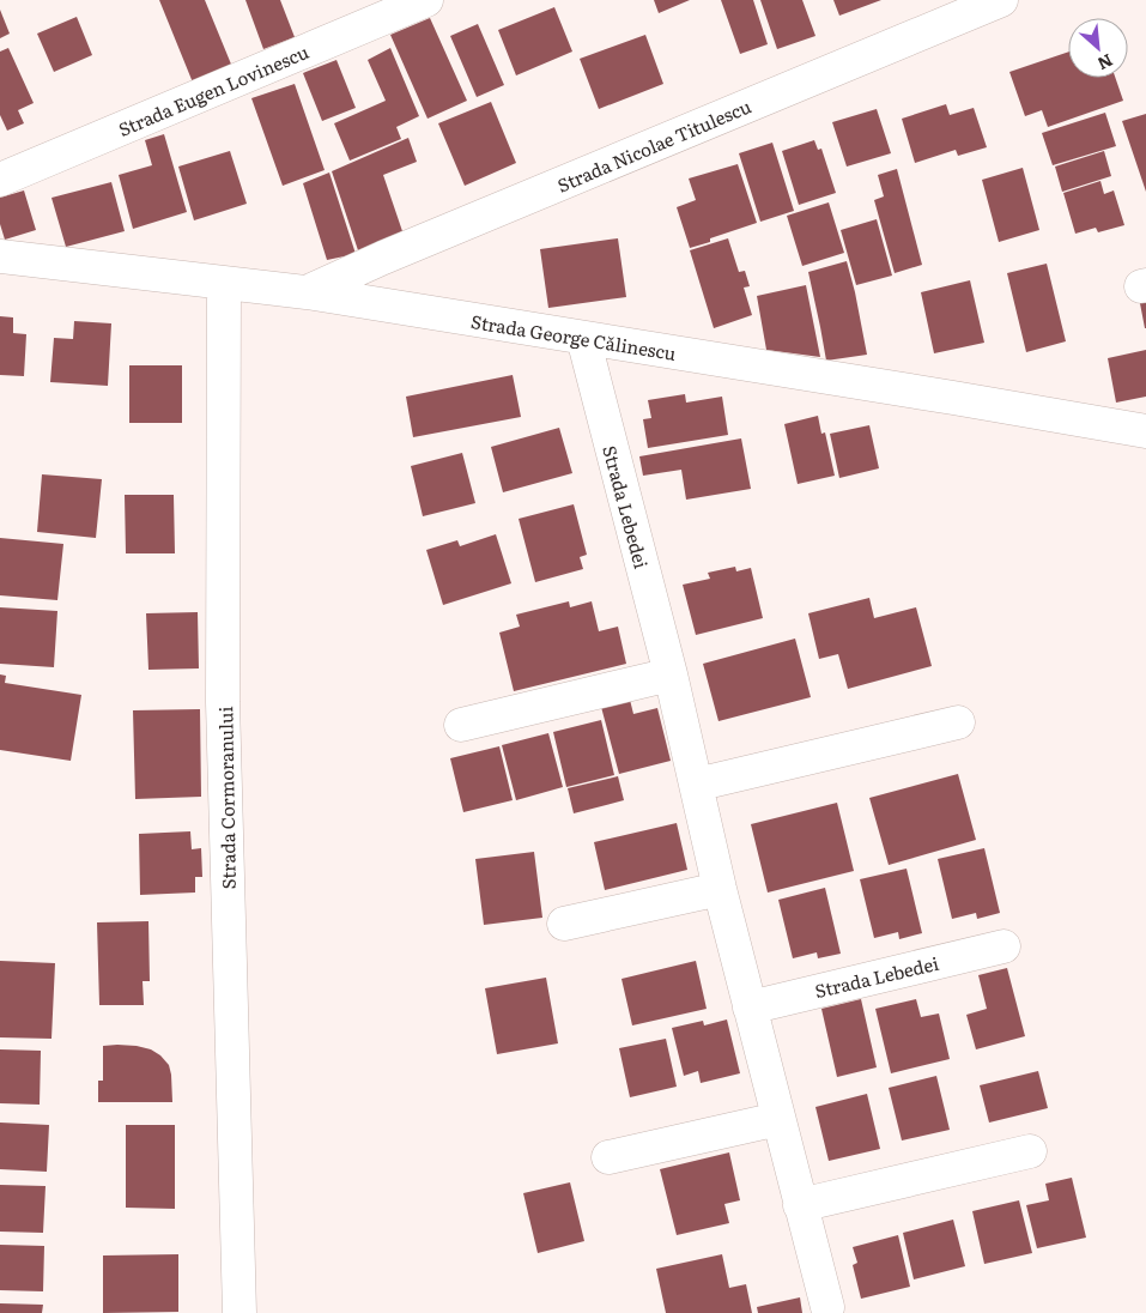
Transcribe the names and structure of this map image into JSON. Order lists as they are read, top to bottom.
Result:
{
  "streets": {
    "street": [
      "Strada Eugen Lovinescu",
      "Strada Nicolae Titulescu",
      "Strada George Călinescu",
      "Strada Lebedei",
      "Strada Cormoranului"
    ]
  },
  "crossings": [
    ["Strada Nicolae Titulescu", "Strada George Călinescu"],
    ["Strada George Călinescu", "Strada Lebedei"],
    ["Strada George Călinescu", "Strada Cormoranului"]
  ],
  "north": "bottom right"
}
